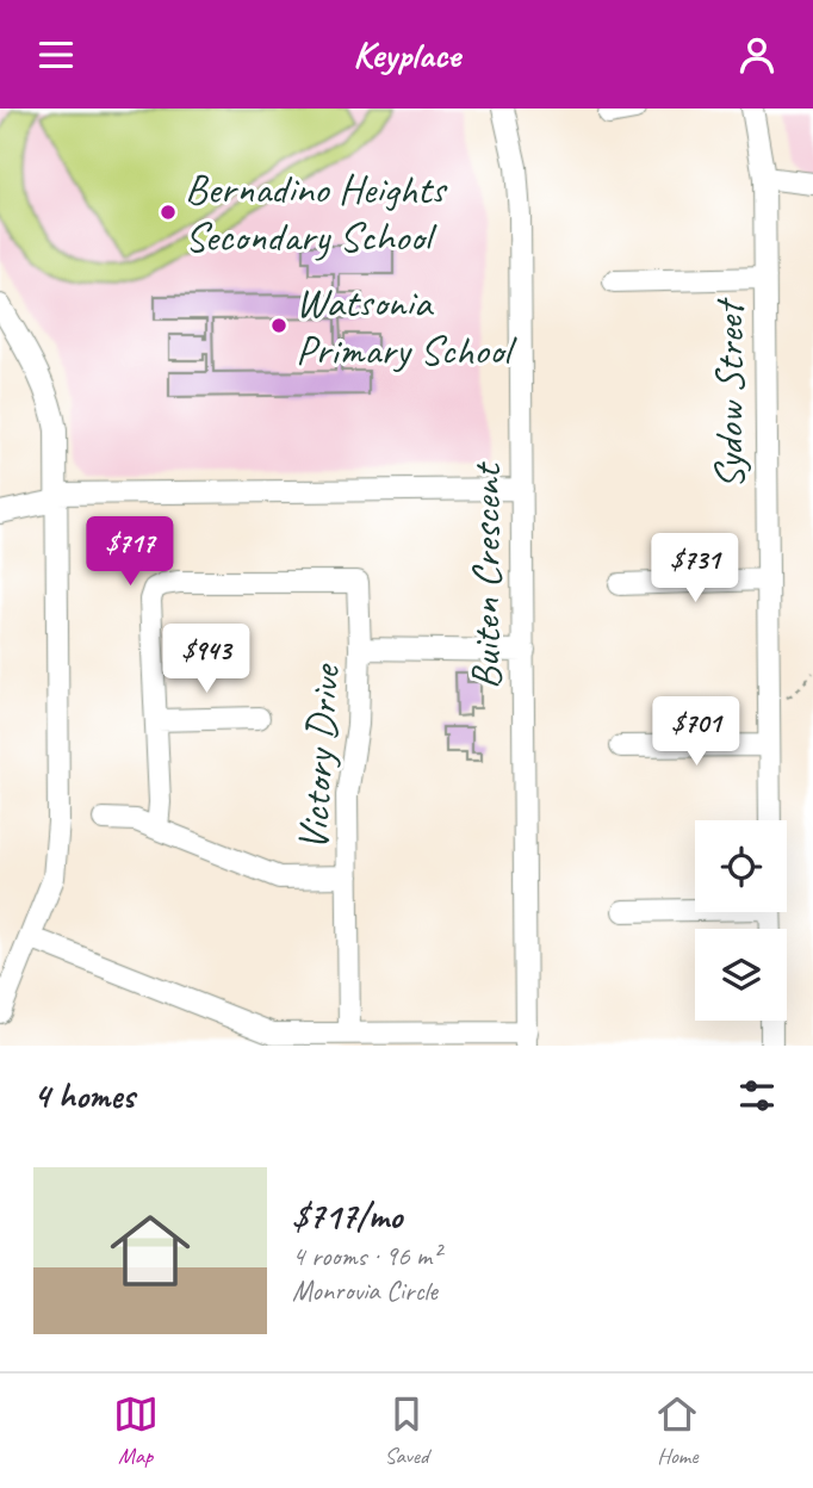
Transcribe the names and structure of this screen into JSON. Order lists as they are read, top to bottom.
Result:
{
  "streets": {
    "street": ["Sydow Street", "Buiten Crescent", "Victory Drive"]
  },
  "crossings": [
    ["Buiten Crescent", "Victory Drive"]
  ],
  "places": ["Bernadino Heights Secondary School", "Watsonia Primary School"],
  "page": {
    "header": "Keyplace",
    "price": [
      "$717",
      "$731",
      "$943",
      "$701"
    ],
    "heading": "4 homes",
    "list": [
      {
        "name": "$717/mo",
        "note": "4 rooms · 96 m² · Monrovia Circle"
      }
    ],
    "tabs": ["Map", "Saved", "Home"]
  }
}
